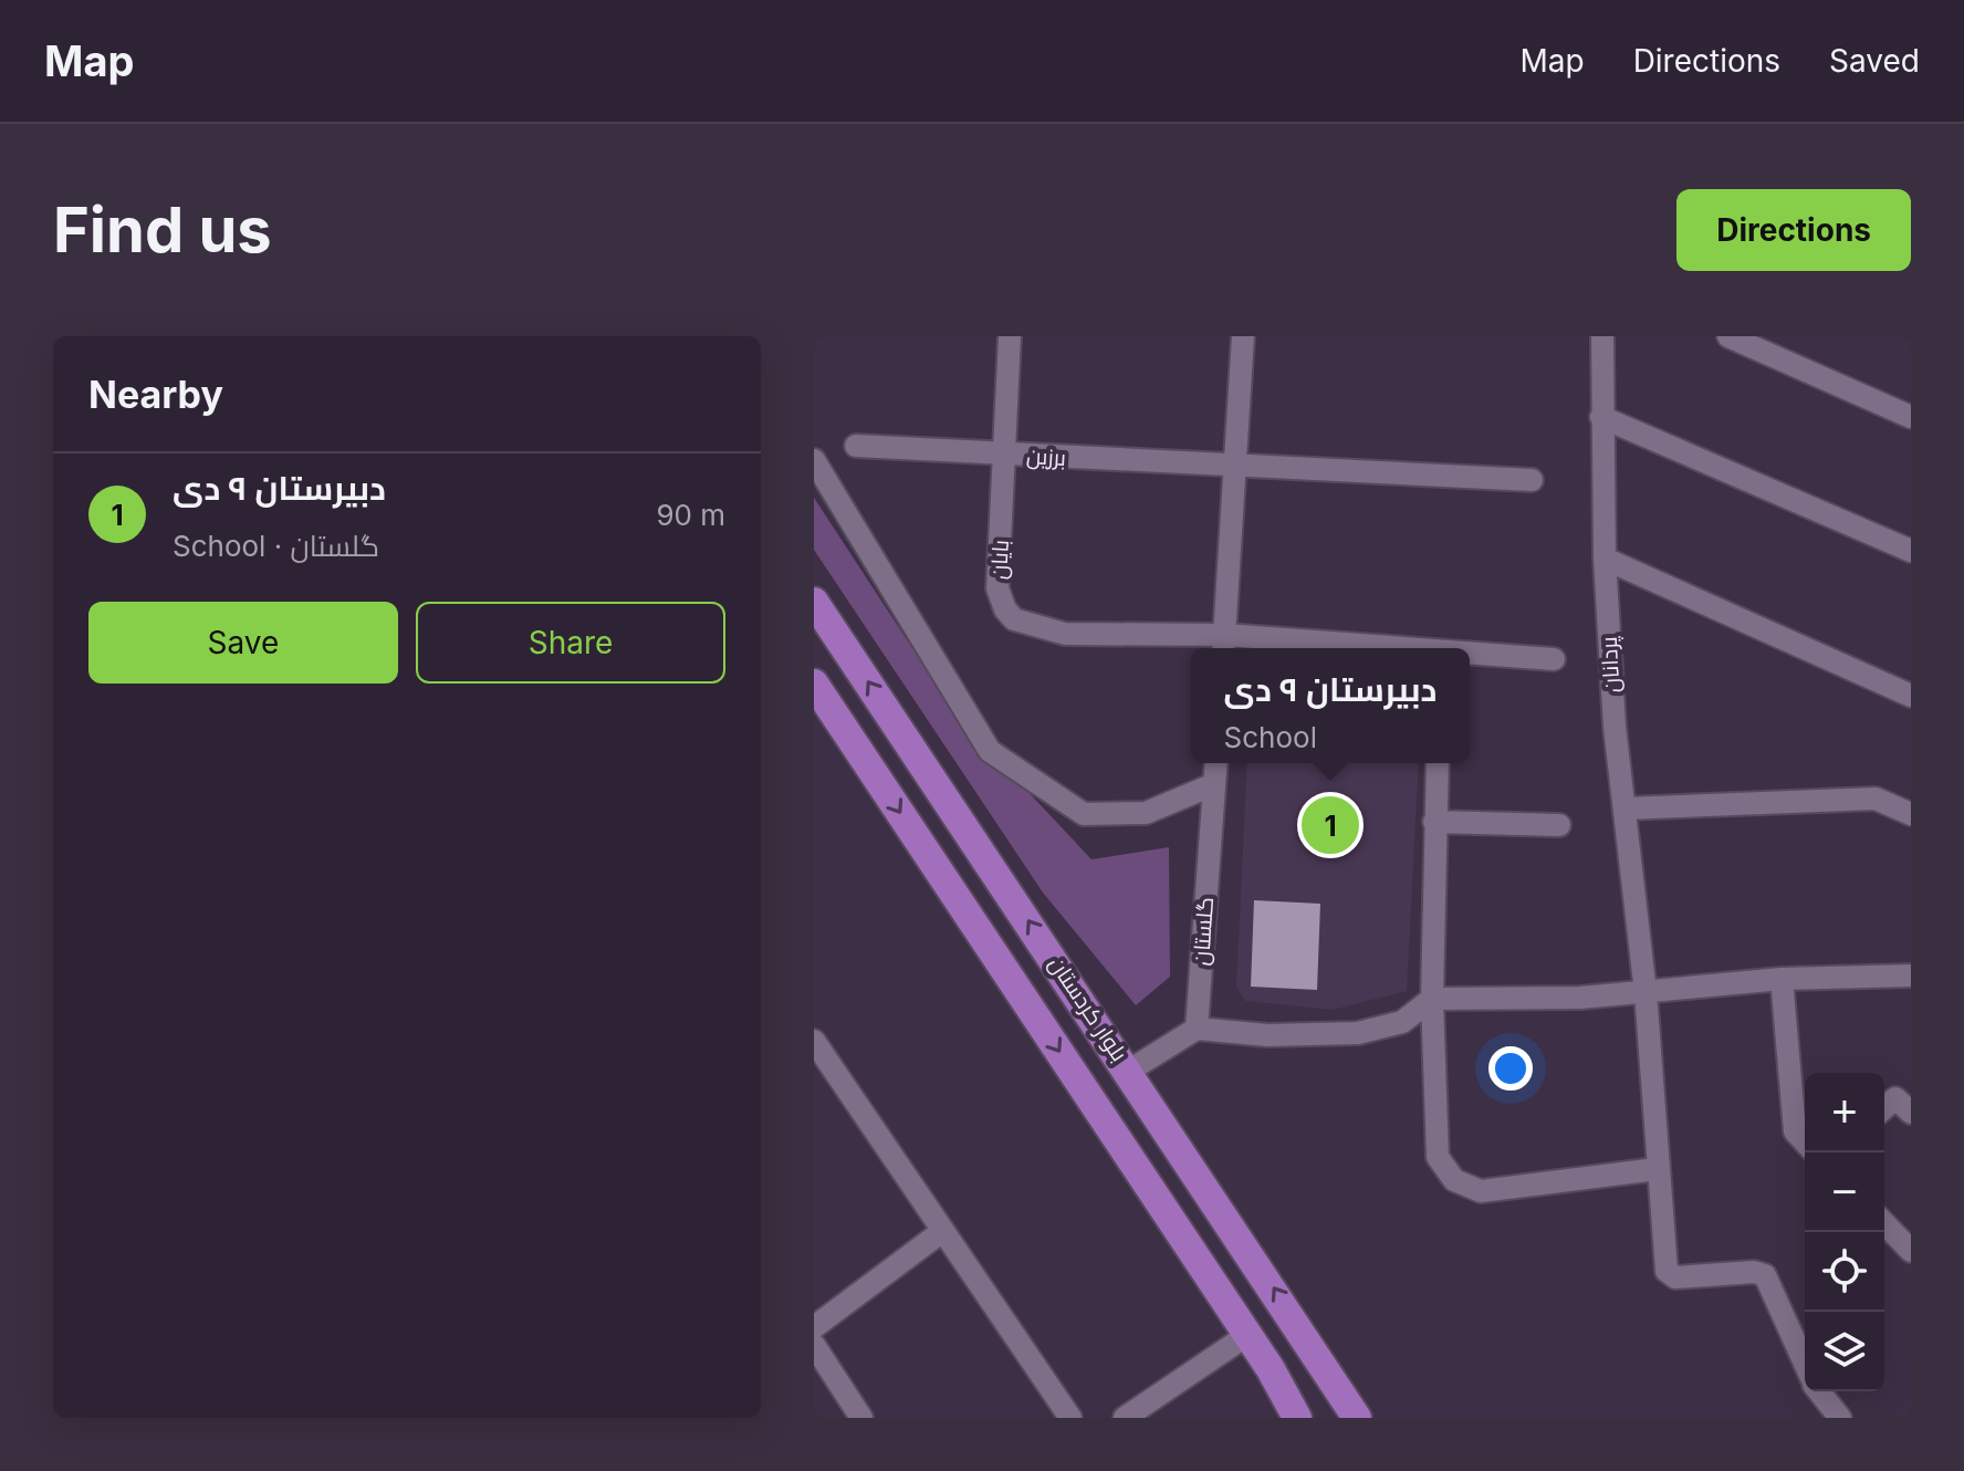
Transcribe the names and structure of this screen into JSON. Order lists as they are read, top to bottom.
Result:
{
  "streets": {
    "main road": ["بلوار کردستان"],
    "street": [
      "برزین",
      "بایان",
      "پردانان",
      "گلستان"
    ]
  },
  "crossings": [
    ["برزین", "بایان"]
  ],
  "page": {
    "header": "Map",
    "nav": ["Map", "Directions", "Saved"],
    "buttons": [
      "Directions",
      ["Save", "Share"]
    ],
    "title": "Find us",
    "heading": "Nearby",
    "list": [
      {
        "mark": "1",
        "name": "دبیرستان ۹ دی",
        "note": "School · گلستان",
        "value": "90 m"
      }
    ],
    "popup": ["دبیرستان ۹ دی", "School"],
    "pins": "1",
    "map_buttons": ["+", "−"]
  }
}
